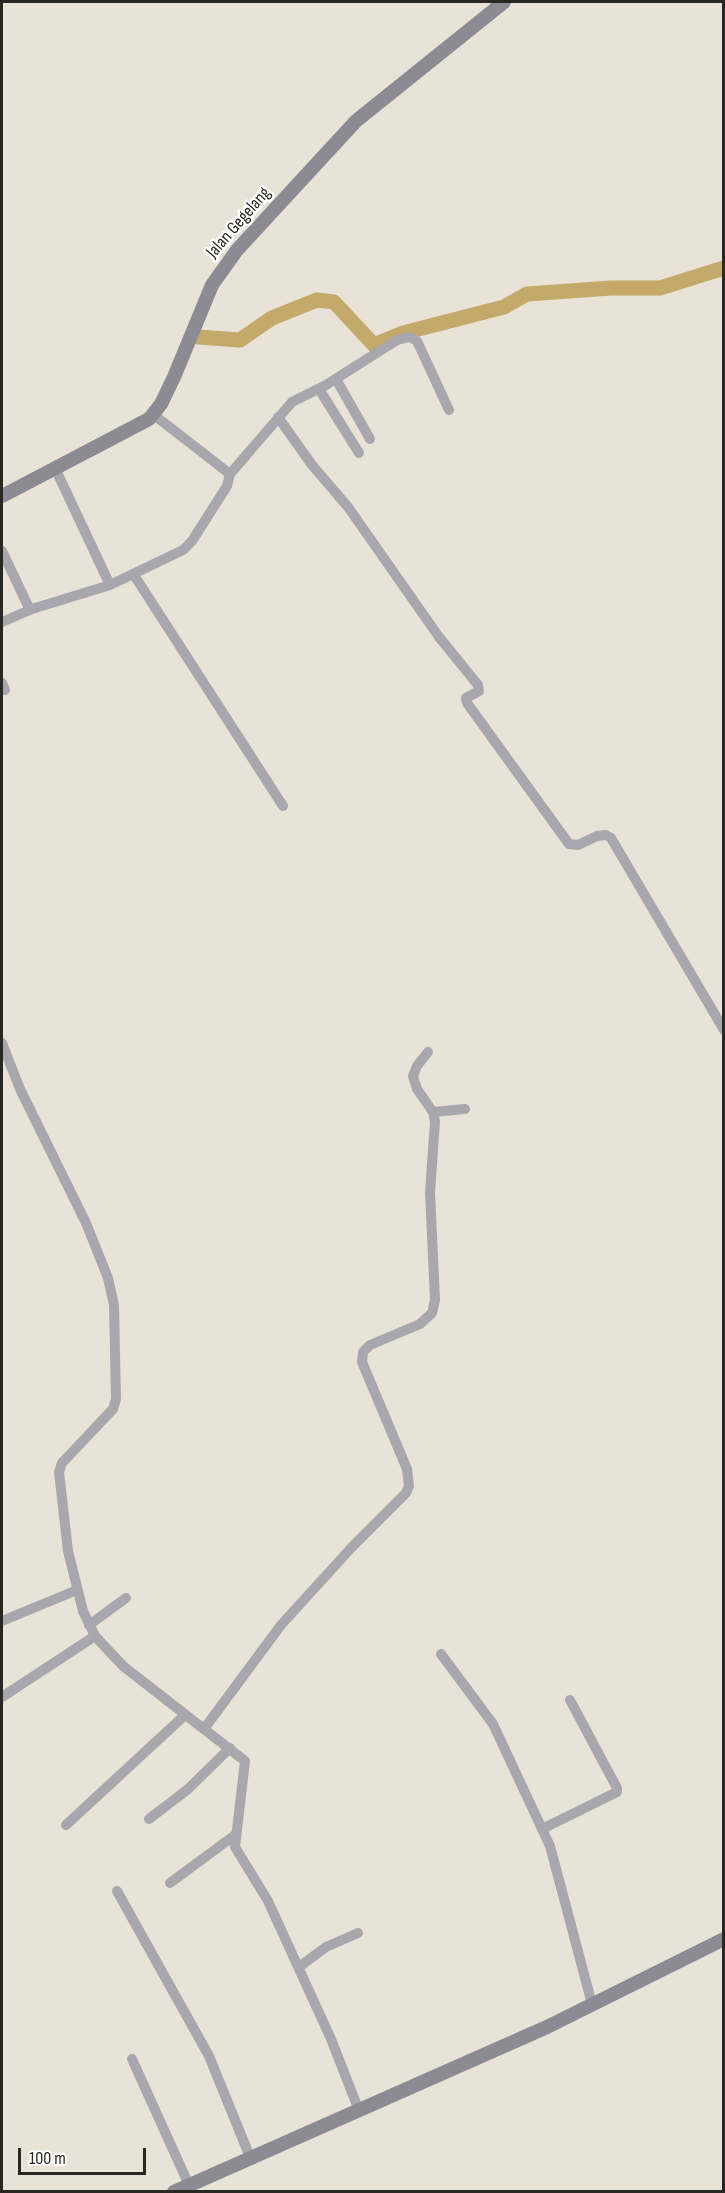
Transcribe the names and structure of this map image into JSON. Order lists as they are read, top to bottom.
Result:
{
  "streets": {
    "street": ["Jalan Gegelang"]
  },
  "scale_bar": "100 m"
}
